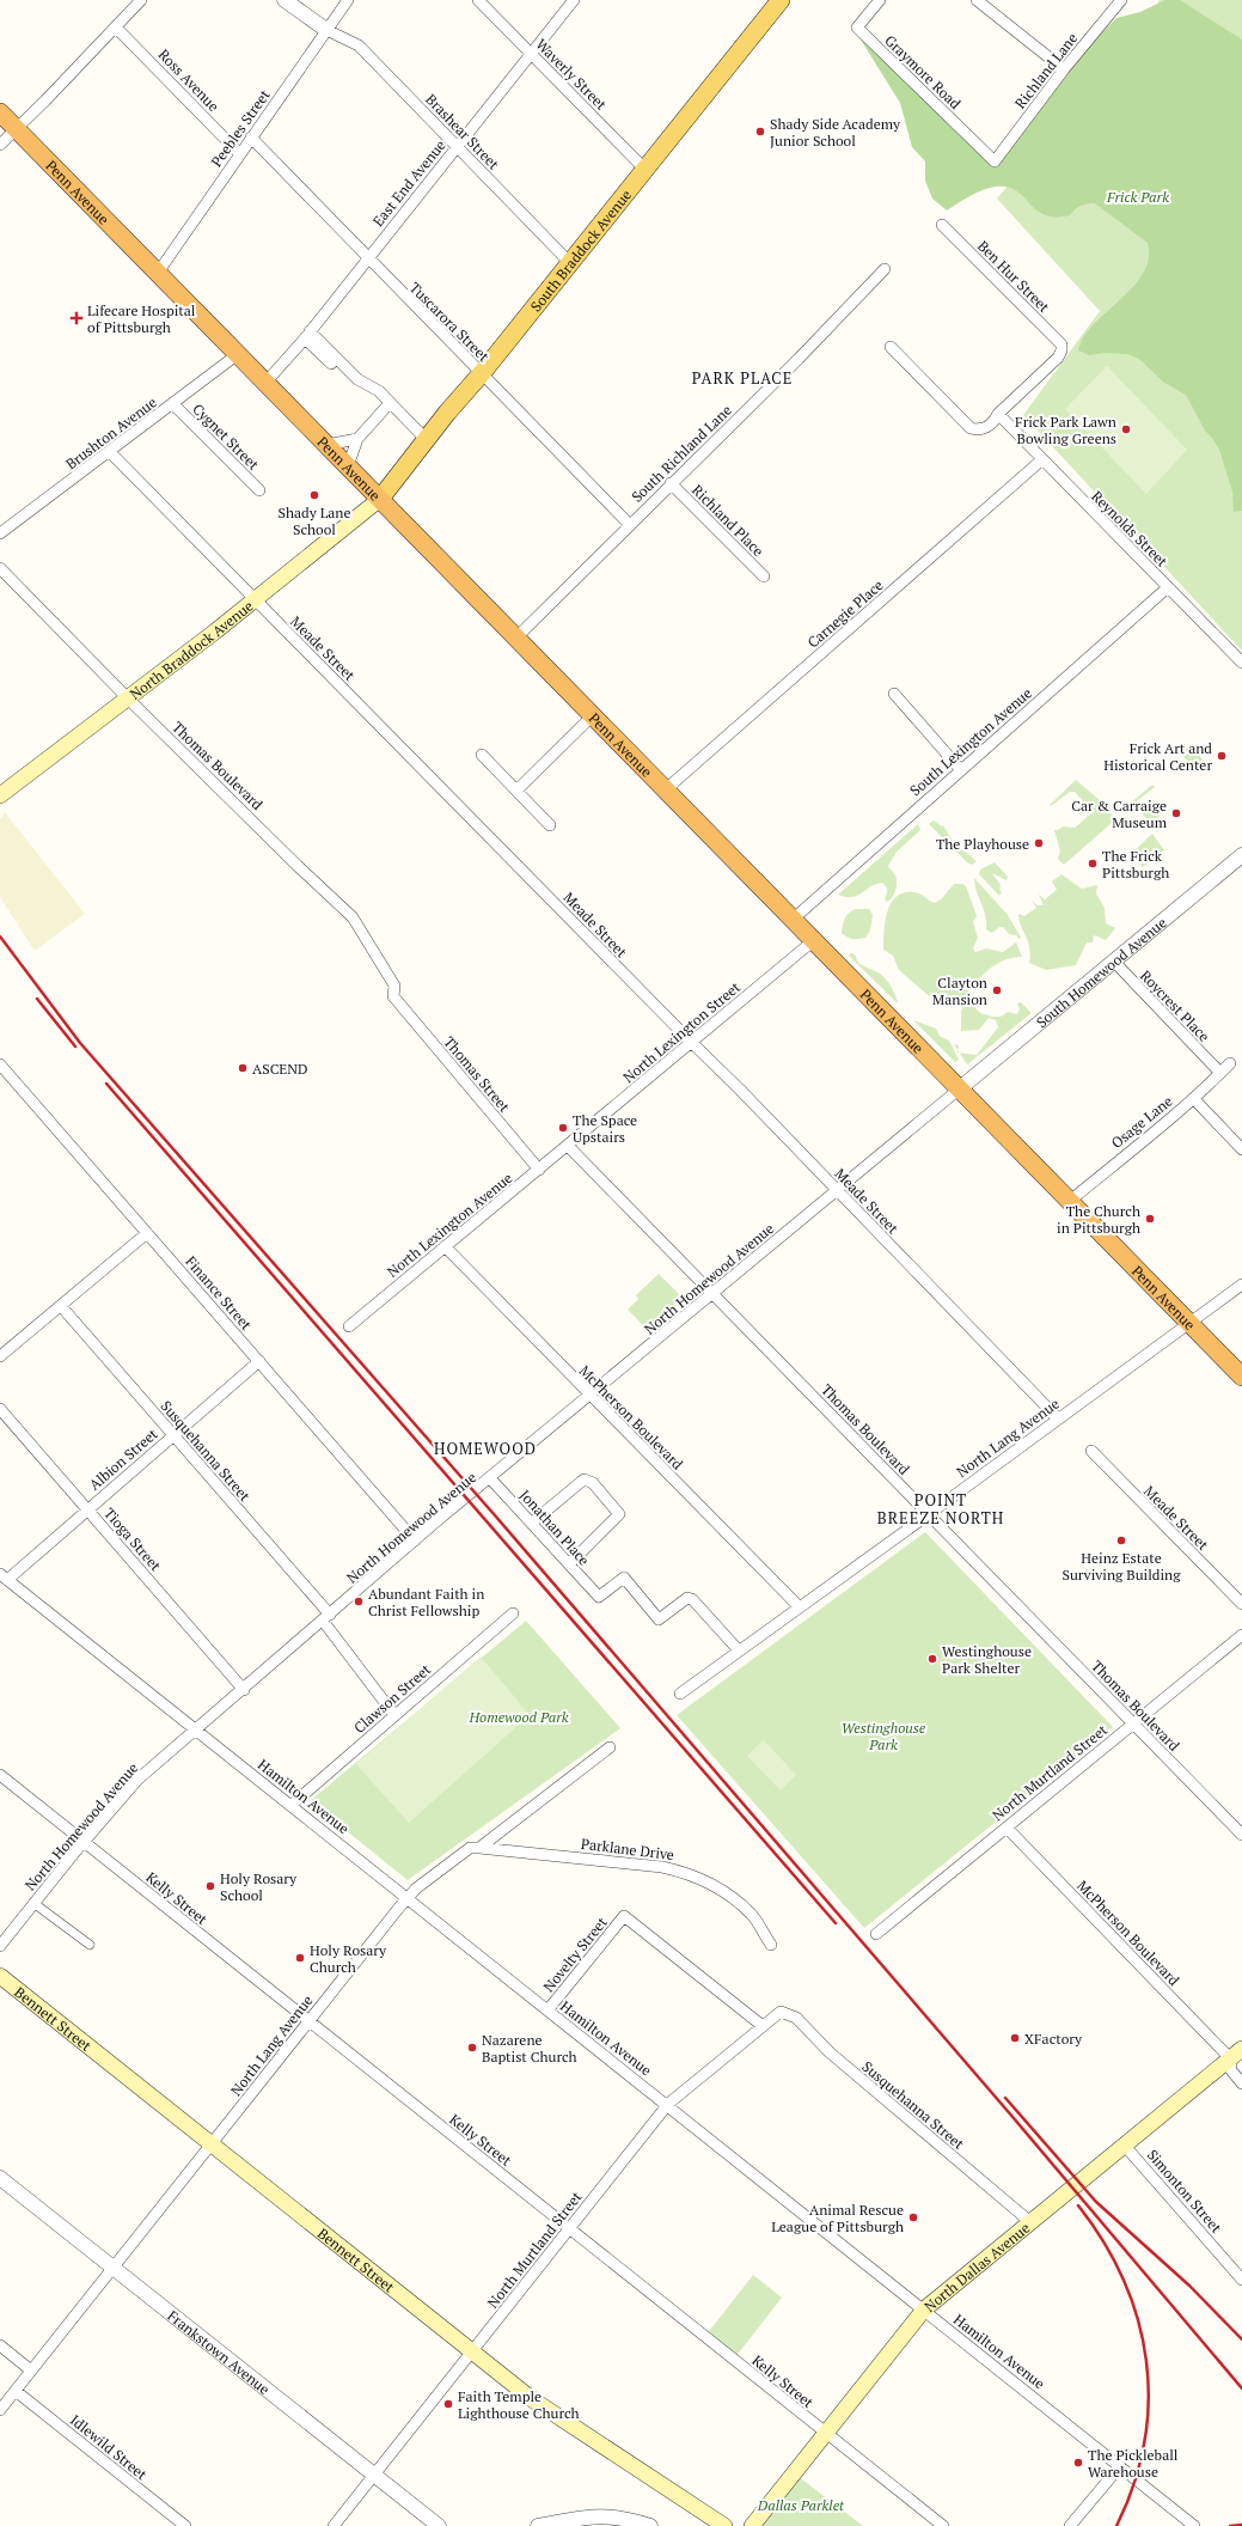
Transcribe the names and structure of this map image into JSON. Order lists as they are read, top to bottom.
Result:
{
  "streets": {
    "highway": ["Penn Avenue"],
    "main road": [
      "South Braddock Avenue",
      "North Braddock Avenue",
      "Bennett Street",
      "North Dallas Avenue"
    ],
    "street": [
      "Richland Lane",
      "Graymore Road",
      "Waverly Street",
      "Ross Avenue",
      "Peebles Street",
      "Brashear Street",
      "East End Avenue",
      "Ben Hur Street",
      "Tuscarora Street",
      "Brushton Avenue",
      "Cygnet Street",
      "South Richland Lane",
      "Richland Place",
      "Reynolds Street",
      "Carnegie Place",
      "Meade Street",
      "South Lexington Avenue",
      "Thomas Boulevard",
      "South Homewood Avenue",
      "Roycrest Place",
      "North Lexington Street",
      "Thomas Street",
      "Osage Lane",
      "North Lexington Avenue",
      "North Homewood Avenue",
      "Finance Street",
      "McPherson Boulevard",
      "North Lang Avenue",
      "Susquehanna Street",
      "Albion Street",
      "Jonathan Place",
      "Tioga Street",
      "Clawson Street",
      "North Murtland Street",
      "Hamilton Avenue",
      "Parklane Drive",
      "Kelly Street",
      "Novelty Street",
      "Simonton Street",
      "Frankstown Avenue",
      "Idlewild Street"
    ]
  },
  "crossings": [
    ["Richland Lane", "Graymore Road"],
    ["Waverly Street", "East End Avenue"],
    ["Waverly Street", "South Braddock Avenue"],
    ["Ross Avenue", "Peebles Street"],
    ["Peebles Street", "Brashear Street"],
    ["Peebles Street", "Penn Avenue"],
    ["Peebles Street", "Tuscarora Street"],
    ["Brashear Street", "East End Avenue"],
    ["Brashear Street", "South Braddock Avenue"],
    ["East End Avenue", "Penn Avenue"],
    ["East End Avenue", "Tuscarora Street"],
    ["Penn Avenue", "South Braddock Avenue"],
    ["Penn Avenue", "Brushton Avenue"],
    ["Penn Avenue", "South Richland Lane"],
    ["Penn Avenue", "Carnegie Place"],
    ["Penn Avenue", "North Braddock Avenue"],
    ["Penn Avenue", "South Lexington Avenue"],
    ["Penn Avenue", "South Homewood Avenue"],
    ["Penn Avenue", "North Lexington Street"],
    ["Penn Avenue", "Osage Lane"],
    ["Penn Avenue", "North Homewood Avenue"],
    ["Penn Avenue", "North Lang Avenue"],
    ["South Braddock Avenue", "Tuscarora Street"],
    ["South Braddock Avenue", "North Braddock Avenue"],
    ["Ben Hur Street", "Reynolds Street"],
    ["Tuscarora Street", "South Richland Lane"],
    ["Brushton Avenue", "Cygnet Street"],
    ["Brushton Avenue", "Meade Street"],
    ["South Richland Lane", "Richland Place"],
    ["Reynolds Street", "Carnegie Place"],
    ["Reynolds Street", "South Lexington Avenue"],
    ["Meade Street", "North Braddock Avenue"],
    ["Meade Street", "North Lexington Street"],
    ["Meade Street", "North Homewood Avenue"],
    ["Meade Street", "North Lang Avenue"],
    ["North Braddock Avenue", "Thomas Boulevard"],
    ["Thomas Boulevard", "North Lexington Street"],
    ["Thomas Boulevard", "Thomas Street"],
    ["Thomas Boulevard", "North Lexington Avenue"],
    ["Thomas Boulevard", "North Homewood Avenue"],
    ["Thomas Boulevard", "North Lang Avenue"],
    ["Thomas Boulevard", "North Murtland Street"],
    ["South Homewood Avenue", "Roycrest Place"],
    ["South Homewood Avenue", "North Homewood Avenue"],
    ["North Lexington Street", "North Lexington Avenue"],
    ["Thomas Street", "North Lexington Avenue"],
    ["North Lexington Avenue", "McPherson Boulevard"],
    ["North Homewood Avenue", "Finance Street"],
    ["North Homewood Avenue", "McPherson Boulevard"],
    ["North Homewood Avenue", "Susquehanna Street"],
    ["North Homewood Avenue", "Jonathan Place"],
    ["North Homewood Avenue", "Tioga Street"],
    ["North Homewood Avenue", "Hamilton Avenue"],
    ["North Homewood Avenue", "Kelly Street"],
    ["Finance Street", "Albion Street"],
    ["McPherson Boulevard", "North Lang Avenue"],
    ["McPherson Boulevard", "North Murtland Street"],
    ["McPherson Boulevard", "North Dallas Avenue"],
    ["North Lang Avenue", "Jonathan Place"],
    ["North Lang Avenue", "Hamilton Avenue"],
    ["North Lang Avenue", "Parklane Drive"],
    ["North Lang Avenue", "Kelly Street"],
    ["North Lang Avenue", "Bennett Street"],
    ["North Lang Avenue", "Frankstown Avenue"],
    ["North Lang Avenue", "Idlewild Street"],
    ["Susquehanna Street", "Albion Street"],
    ["Susquehanna Street", "Clawson Street"],
    ["Susquehanna Street", "North Murtland Street"],
    ["Susquehanna Street", "North Dallas Avenue"],
    ["Albion Street", "Tioga Street"],
    ["Albion Street", "Hamilton Avenue"],
    ["Clawson Street", "Hamilton Avenue"],
    ["North Murtland Street", "Hamilton Avenue"],
    ["North Murtland Street", "Kelly Street"],
    ["North Murtland Street", "Novelty Street"],
    ["North Murtland Street", "Bennett Street"],
    ["North Murtland Street", "Frankstown Avenue"],
    ["Hamilton Avenue", "Novelty Street"],
    ["Hamilton Avenue", "North Dallas Avenue"],
    ["Kelly Street", "North Dallas Avenue"],
    ["Simonton Street", "North Dallas Avenue"]
  ],
  "districts": ["PARK PLACE", "HOMEWOOD", "POINT BREEZE NORTH"],
  "parks": [
    "Frick Park",
    "Homewood Park",
    "Westinghouse Park",
    "Dallas Parklet"
  ],
  "places": {
    "other": [
      "Shady Side Academy Junior School",
      "Frick Park Lawn Bowling Greens",
      "Shady Lane School",
      "Frick Art and Historical Center",
      "Car & Carraige Museum",
      "The Playhouse",
      "The Frick Pittsburgh",
      "Clayton Mansion",
      "ASCEND",
      "The Space Upstairs",
      "The Church in Pittsburgh",
      "Heinz Estate Surviving Building",
      "Abundant Faith in Christ Fellowship",
      "Westinghouse Park Shelter",
      "Holy Rosary School",
      "Holy Rosary Church",
      "XFactory",
      "Nazarene Baptist Church",
      "Animal Rescue League of Pittsburgh",
      "Faith Temple Lighthouse Church",
      "The Pickleball Warehouse"
    ],
    "health": ["Lifecare Hospital of Pittsburgh"]
  }
}
